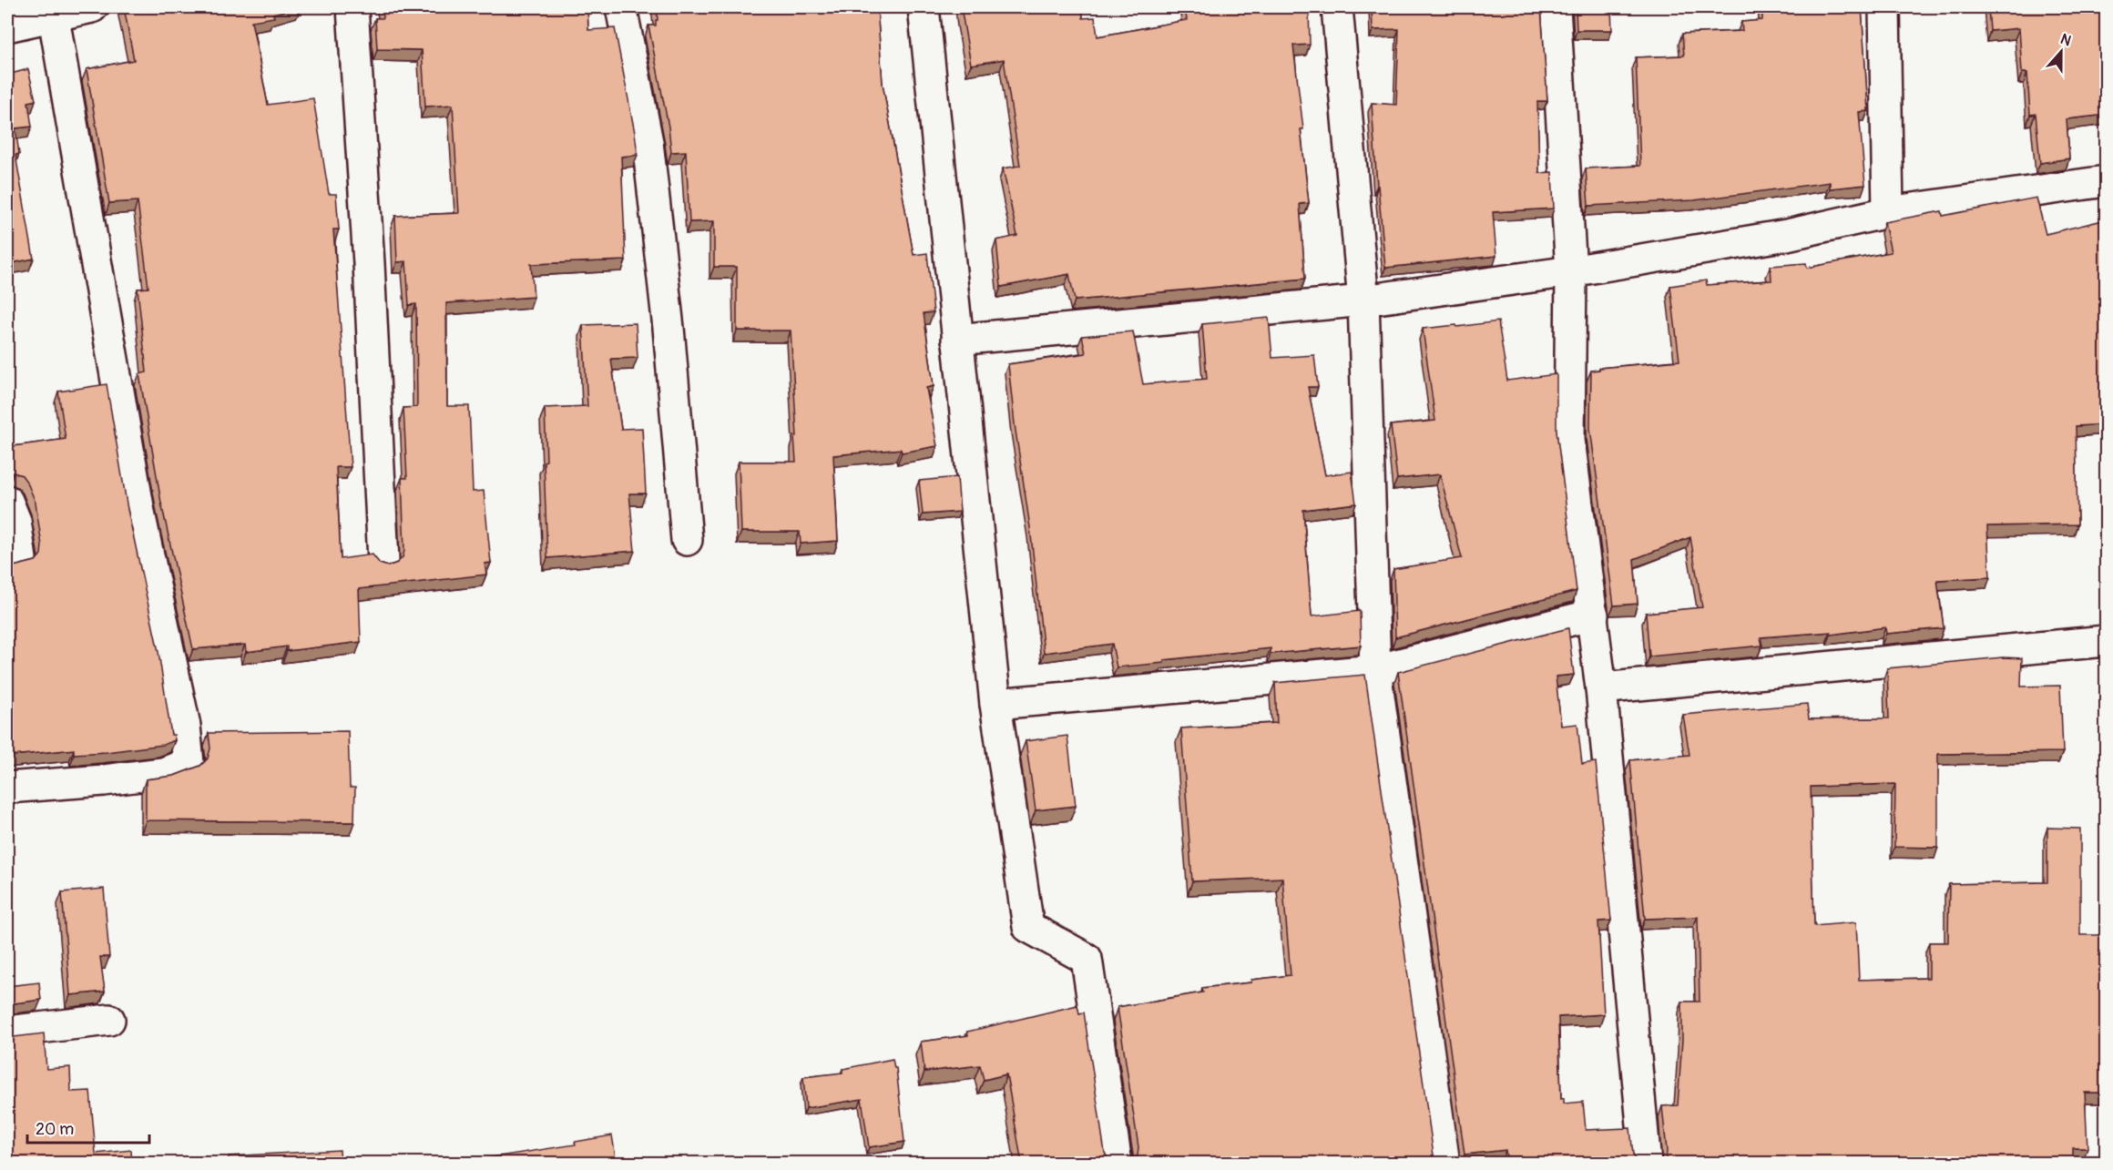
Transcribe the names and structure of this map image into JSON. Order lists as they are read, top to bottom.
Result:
{
  "scale_bar": "20 m",
  "north": "top"
}
